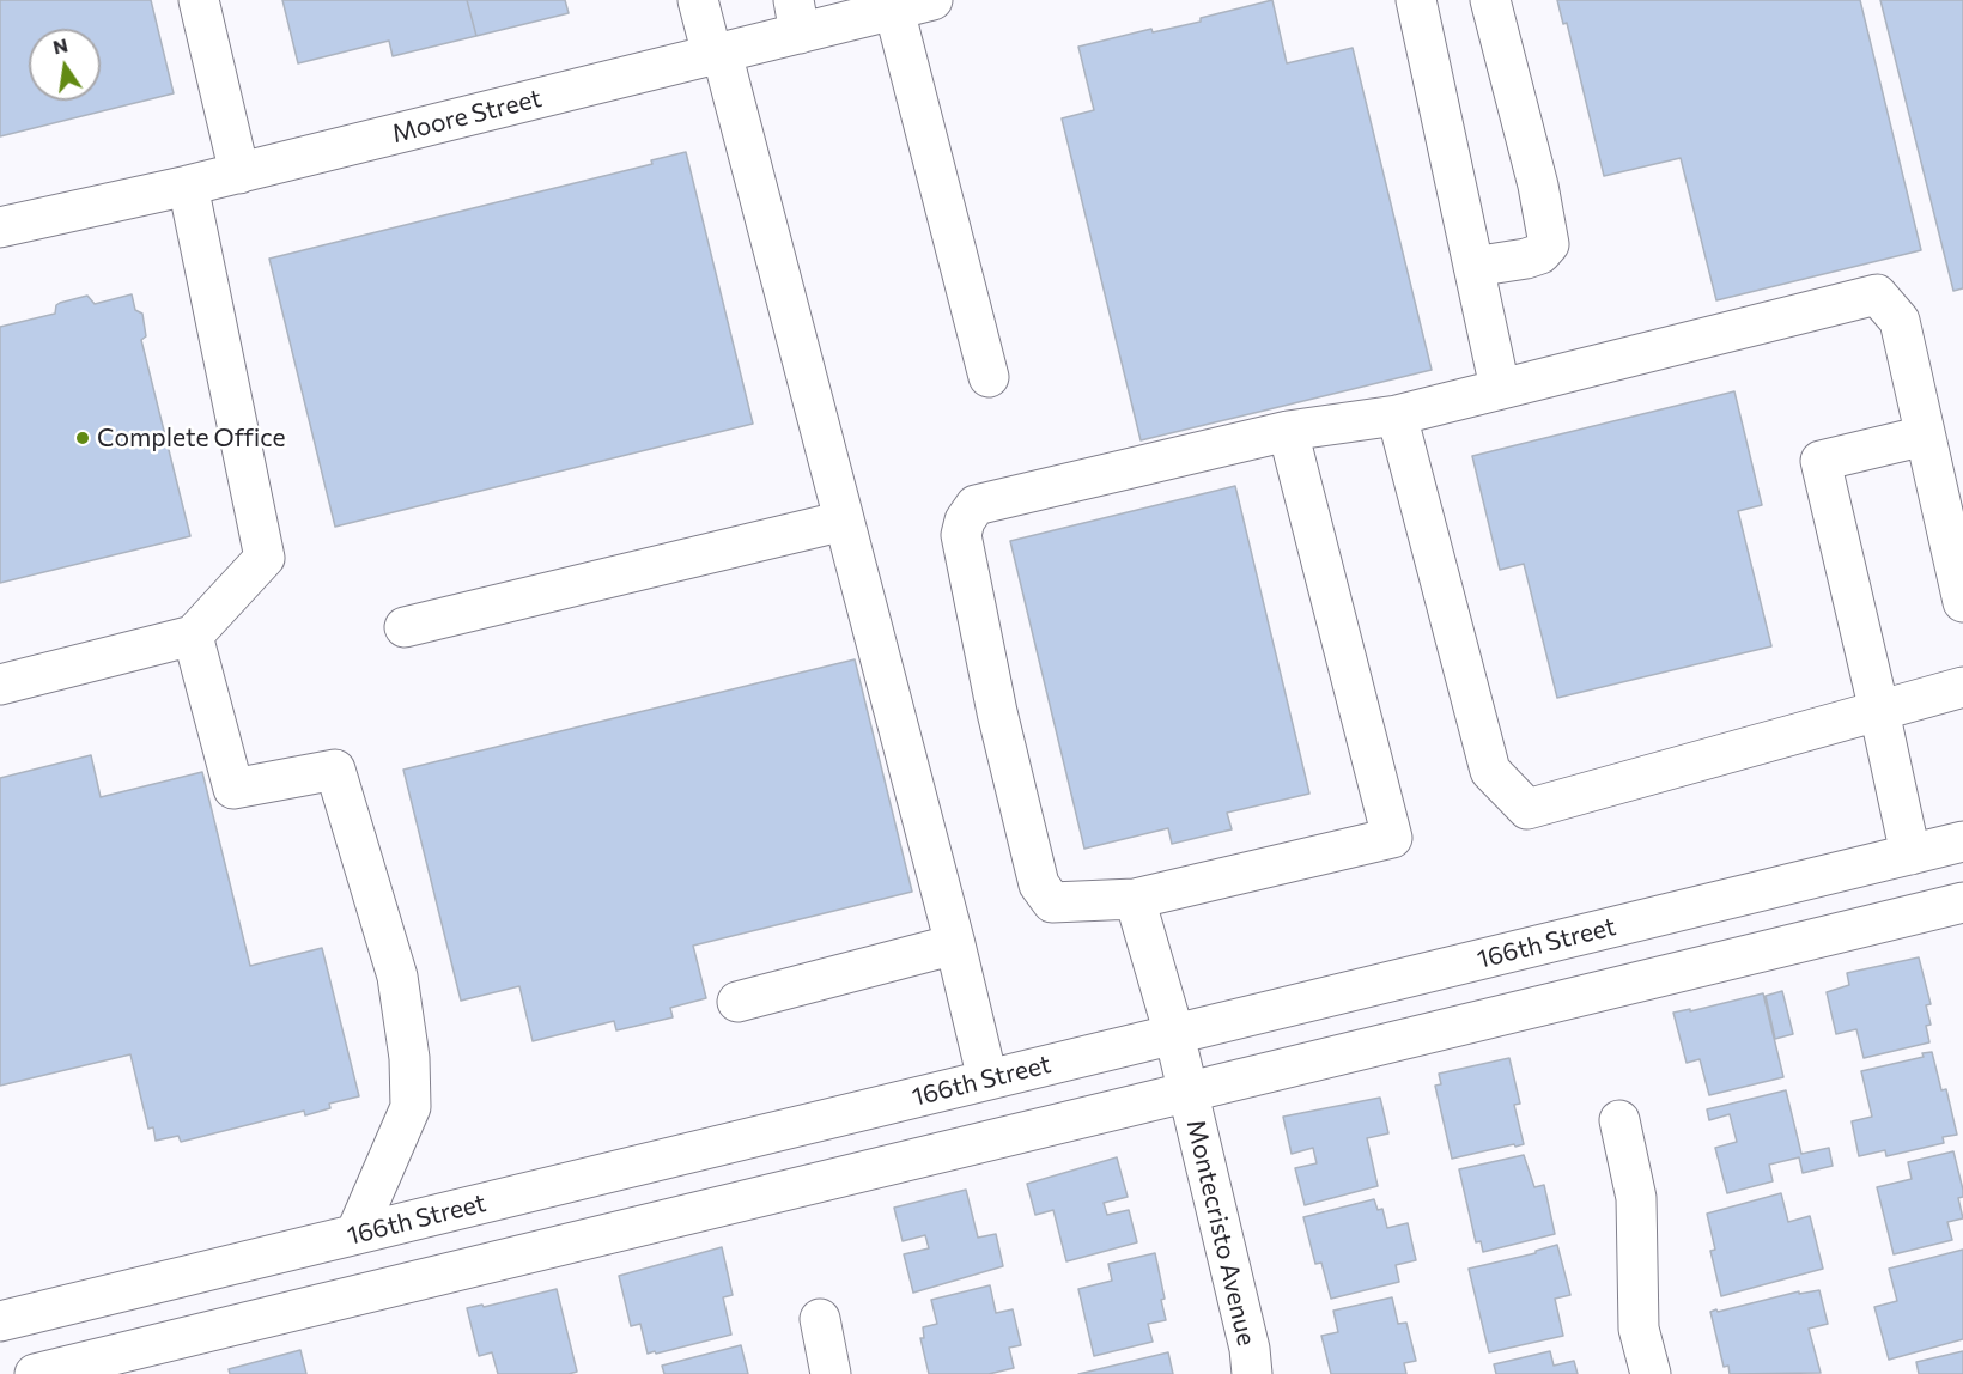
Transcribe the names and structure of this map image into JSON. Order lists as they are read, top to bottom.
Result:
{
  "streets": {
    "street": ["Moore Street", "166th Street", "Montecristo Avenue"]
  },
  "crossings": [
    ["166th Street", "Montecristo Avenue"]
  ],
  "places": ["Complete Office"],
  "north": "top"
}
